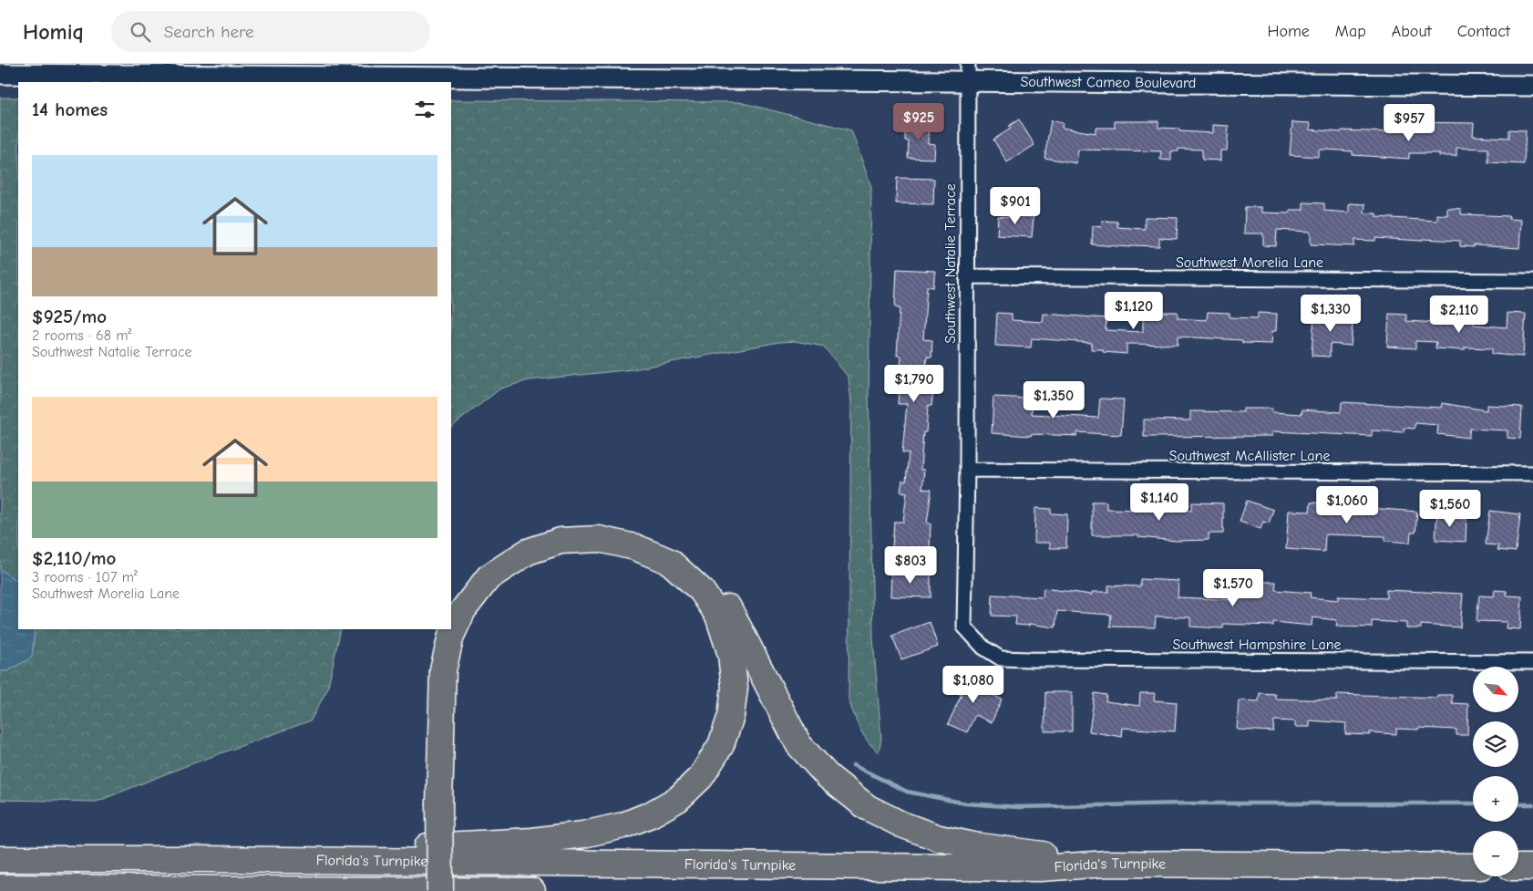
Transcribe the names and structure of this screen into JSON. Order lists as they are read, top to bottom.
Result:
{
  "streets": {
    "highway": ["Florida's Turnpike"],
    "street": [
      "Southwest Cameo Boulevard",
      "Southwest Morelia Lane",
      "Southwest Natalie Terrace",
      "Southwest McAllister Lane",
      "Southwest Hampshire Lane"
    ]
  },
  "crossings": [
    ["Southwest Cameo Boulevard", "Southwest Natalie Terrace"],
    ["Southwest Morelia Lane", "Southwest Natalie Terrace"],
    ["Southwest Natalie Terrace", "Southwest McAllister Lane"],
    ["Southwest Natalie Terrace", "Southwest Hampshire Lane"]
  ],
  "north": "bottom right",
  "page": {
    "header": "Homiq",
    "search": "Search here",
    "nav": [
      "Home",
      "Map",
      "About",
      "Contact"
    ],
    "heading": "14 homes",
    "price": [
      "$925",
      "$957",
      "$901",
      "$1,120",
      "$1,330",
      "$2,110",
      "$1,790",
      "$1,350",
      "$1,140",
      "$1,060",
      "$1,560",
      "$803",
      "$1,570",
      "$1,080"
    ],
    "list": [
      {
        "name": "$925/mo",
        "note": "2 rooms · 68 m² · Southwest Natalie Terrace"
      },
      {
        "name": "$2,110/mo",
        "note": "3 rooms · 107 m² · Southwest Morelia Lane"
      }
    ],
    "map_buttons": ["+", "−"]
  }
}
